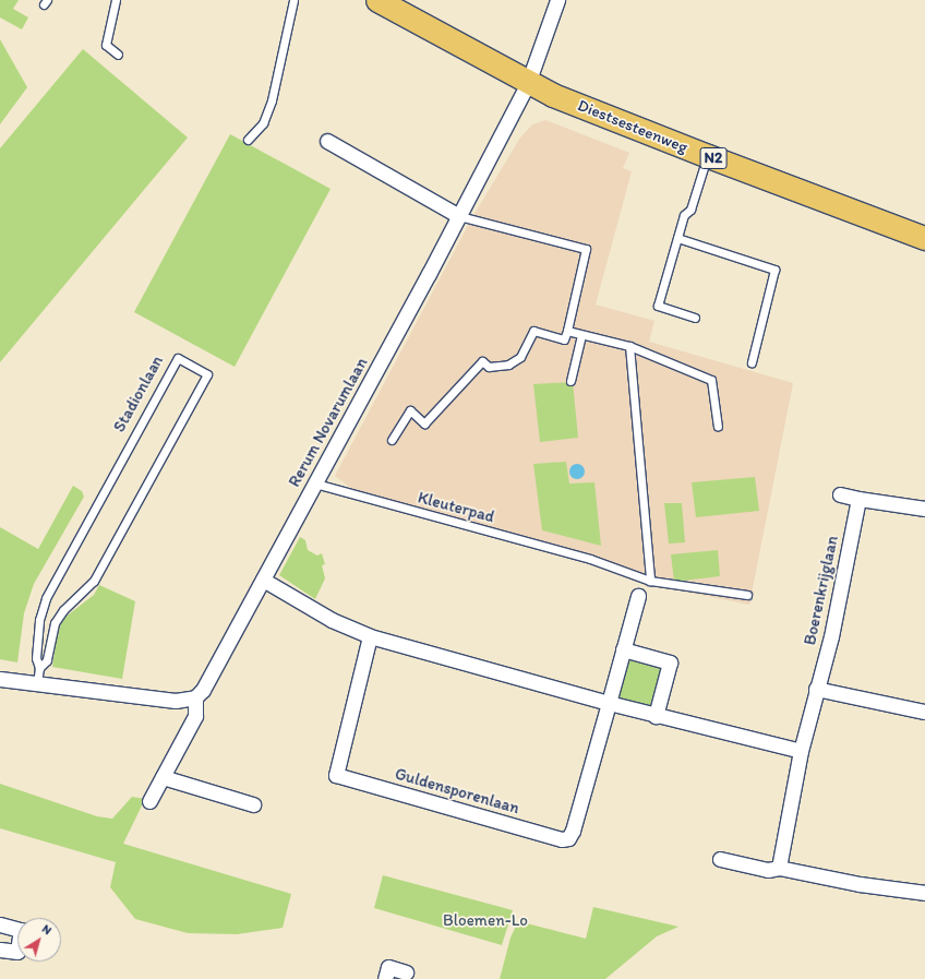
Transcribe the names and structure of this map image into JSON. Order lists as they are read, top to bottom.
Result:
{
  "streets": {
    "main road": ["Diestsesteenweg", "N2"],
    "street": ["Rerum Novarumlaan", "Boerenkrijglaan", "Guldensporenlaan"],
    "lane": ["Stadionlaan", "Kleuterpad"]
  },
  "crossings": [
    ["Diestsesteenweg", "Rerum Novarumlaan"],
    ["Rerum Novarumlaan", "Kleuterpad"]
  ],
  "parks": ["Bloemen-Lo"],
  "north": "top right"
}
